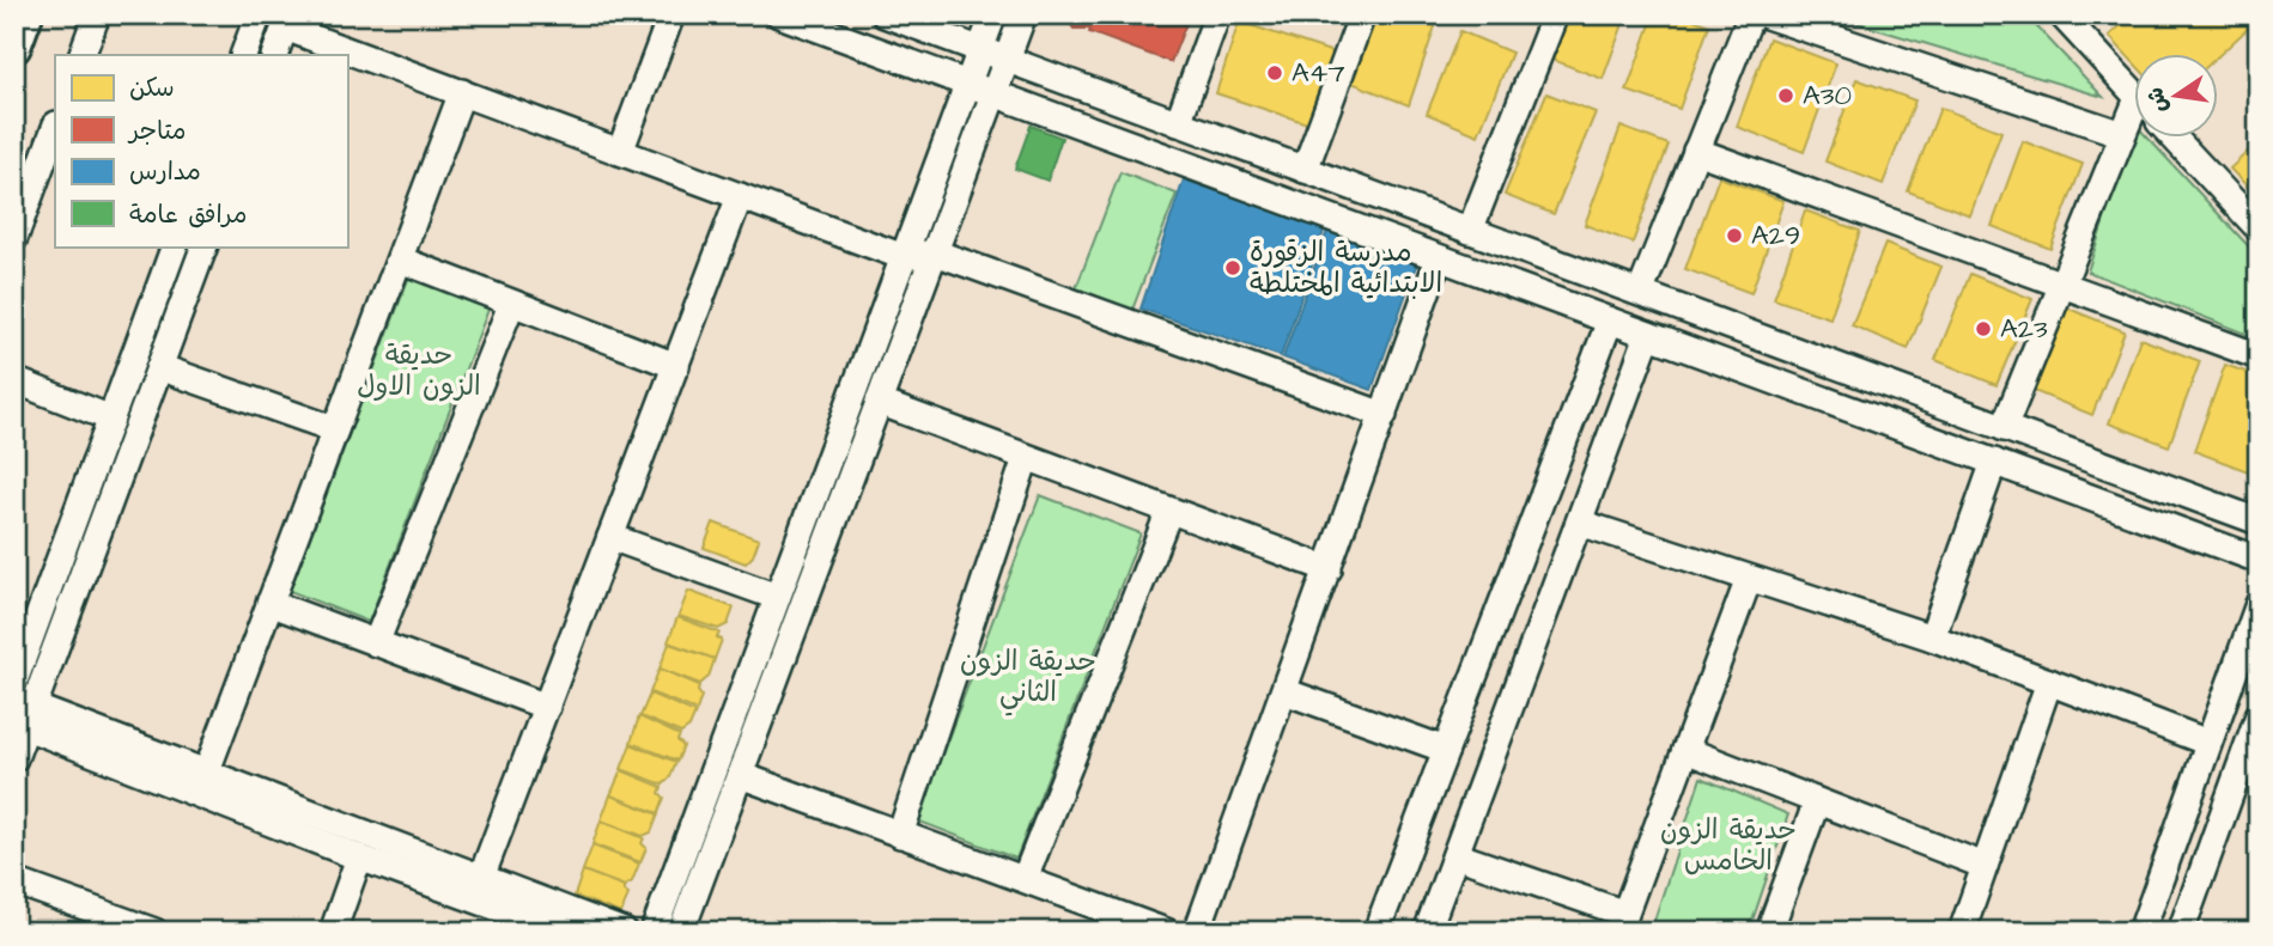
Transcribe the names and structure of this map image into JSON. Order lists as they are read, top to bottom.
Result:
{
  "parks": ["حديقة الزون الاول", "حديقة الزون الثاني", "حديقة الزون الخامس"],
  "places": [
    "A47",
    "A30",
    "A29",
    "مدرسة الزقورة الابتدائية المختلطة",
    "A23"
  ],
  "legend": [
    "سكن",
    "متاجر",
    "مدارس",
    "مرافق عامة"
  ],
  "north": "left"
}
